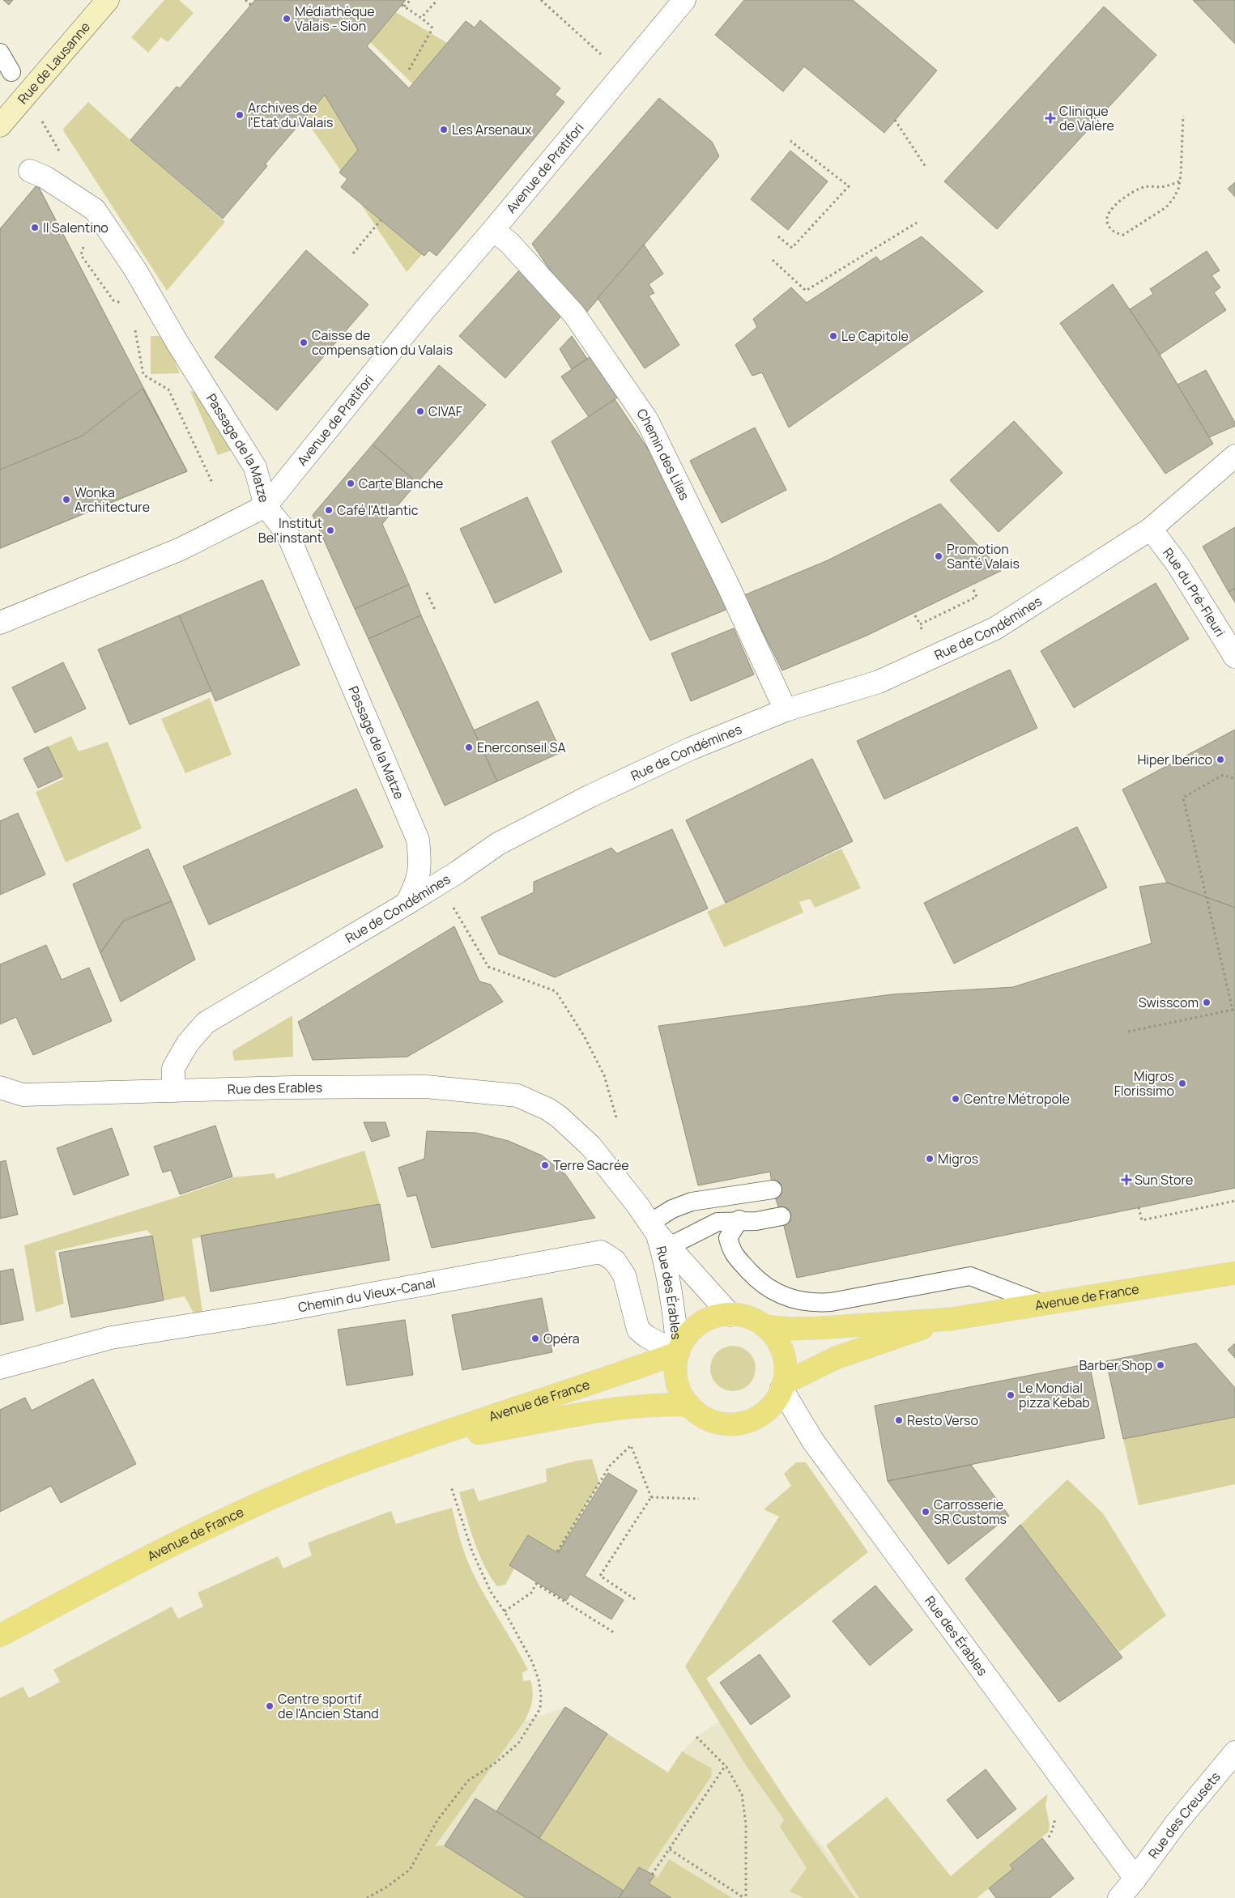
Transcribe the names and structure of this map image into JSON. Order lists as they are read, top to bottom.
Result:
{
  "streets": {
    "main road": ["Avenue de France"],
    "street": [
      "Rue de Lausanne",
      "Avenue de Pratifori",
      "Passage de la Matze",
      "Chemin des Lilas",
      "Rue du Pré-Fleuri",
      "Rue de Condémines",
      "Rue des Erables",
      "Rue des Érables",
      "Chemin du Vieux-Canal",
      "Rue des Creusets"
    ]
  },
  "crossings": [
    ["Avenue de Pratifori", "Passage de la Matze"],
    ["Avenue de Pratifori", "Chemin des Lilas"],
    ["Passage de la Matze", "Rue de Condémines"],
    ["Chemin des Lilas", "Rue de Condémines"],
    ["Rue du Pré-Fleuri", "Rue de Condémines"],
    ["Rue de Condémines", "Rue des Erables"],
    ["Rue des Erables", "Rue des Érables"],
    ["Rue des Érables", "Chemin du Vieux-Canal"],
    ["Rue des Érables", "Avenue de France"],
    ["Rue des Érables", "Rue des Creusets"],
    ["Chemin du Vieux-Canal", "Avenue de France"]
  ],
  "places": {
    "other": [
      "Médiathèque Valais - Sion",
      "Archives de l'Etat du Valais",
      "Les Arsenaux",
      "Il Salentino",
      "Le Capitole",
      "Caisse de compensation du Valais",
      "CIVAF",
      "Carte Blanche",
      "Wonka Architecture",
      "Café l'Atlantic",
      "Institut Bel'instant",
      "Promotion Santé Valais",
      "Enerconseil SA",
      "Hiper Iberico",
      "Swisscom",
      "Migros Florissimo",
      "Centre Métropole",
      "Migros",
      "Terre Sacrée",
      "Opéra",
      "Barber Shop",
      "Le Mondial pizza Kebab",
      "Resto Verso",
      "Carrosserie SR Customs",
      "Centre sportif de l'Ancien Stand"
    ],
    "health": ["Clinique de Valère", "Sun Store"]
  }
}
